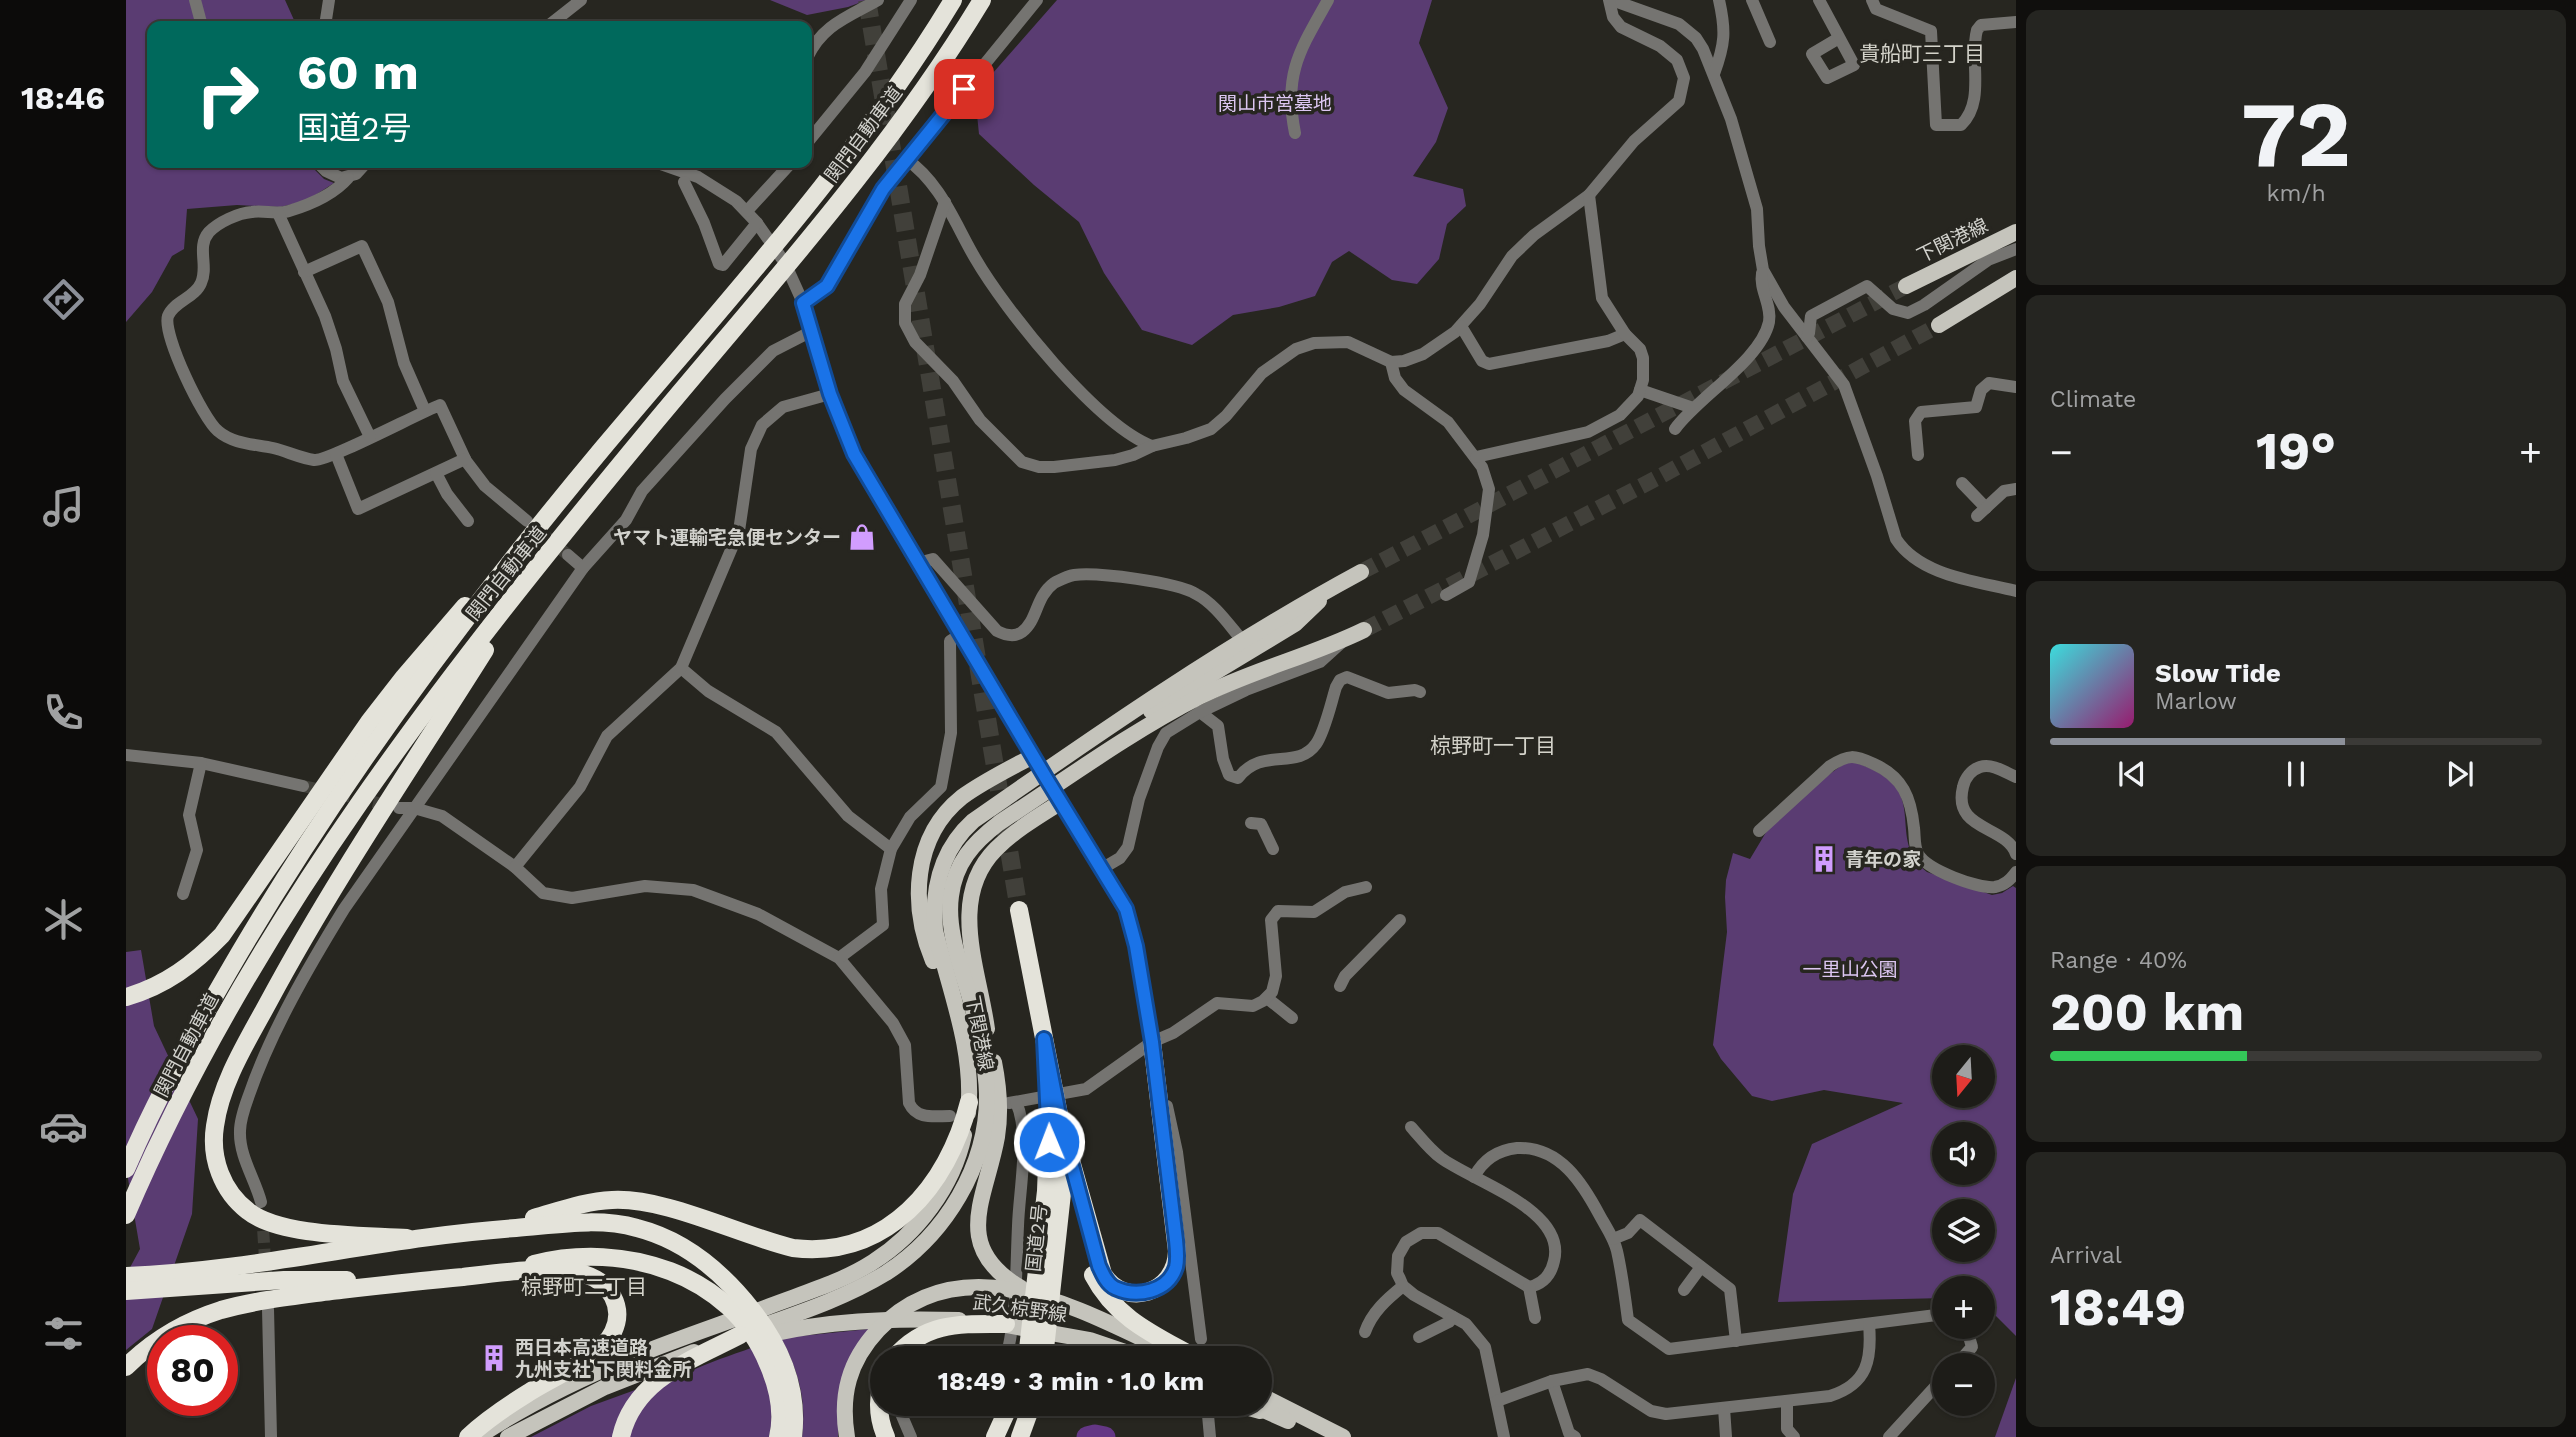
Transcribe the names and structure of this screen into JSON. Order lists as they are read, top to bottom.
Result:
{
  "streets": {
    "highway": ["関門自動車道", "国道2号"],
    "main road": ["下関港線", "武久椋野線"]
  },
  "crossings": [
    ["下関港線", "武久椋野線"]
  ],
  "districts": ["貴船町三丁目", "椋野町一丁目", "椋野町二丁目"],
  "parks": ["関山市営墓地", "一里山公園"],
  "places": {
    "shop": ["ヤマト運輸宅急便センター"],
    "building": ["青年の家", "西日本高速道路 九州支社 下関料金所"]
  },
  "north": "bottom",
  "page": {
    "tabs": "18:46",
    "tile": [
      ["72", "km/h"],
      "Climate",
      ["Range · 40%", "200 km"],
      ["Arrival", "18:49"]
    ],
    "turn": ["60 m", "国道2号"],
    "heat": ["−", "19°", "+"],
    "song": ["Slow Tide", "Marlow"],
    "map_buttons": ["+", "−"],
    "limit": "80",
    "trip": "18:49 · 3 min · 1.0 km"
  }
}
